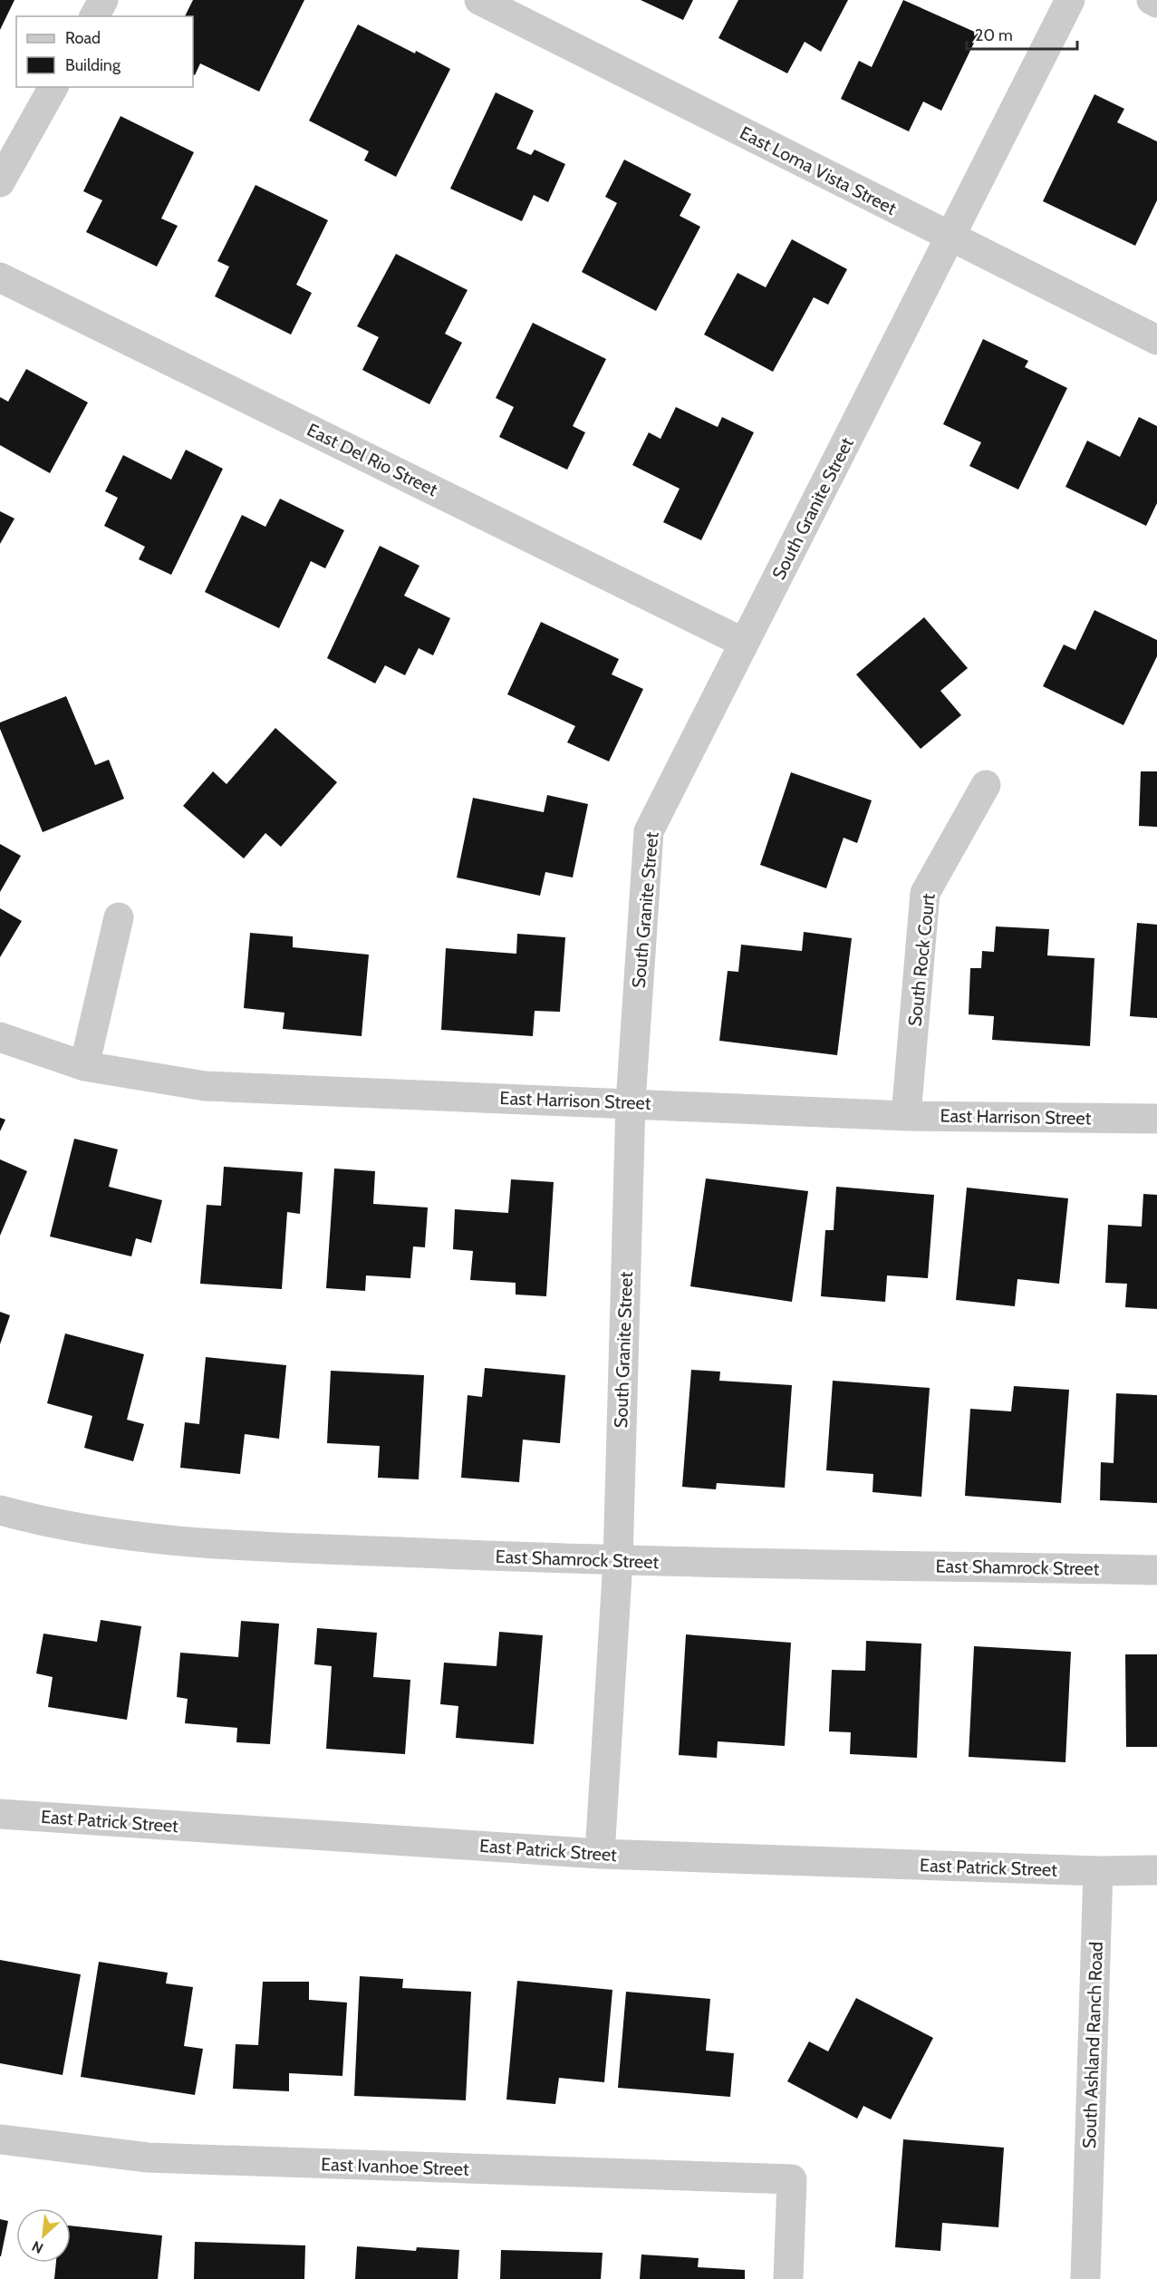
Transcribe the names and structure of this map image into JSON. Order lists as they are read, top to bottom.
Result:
{
  "streets": {
    "street": [
      "East Loma Vista Street",
      "East Del Rio Street",
      "South Granite Street",
      "South Rock Court",
      "East Harrison Street",
      "East Shamrock Street",
      "East Patrick Street",
      "South Ashland Ranch Road",
      "East Ivanhoe Street"
    ]
  },
  "crossings": [
    ["East Loma Vista Street", "South Granite Street"],
    ["East Del Rio Street", "South Granite Street"],
    ["South Granite Street", "East Harrison Street"],
    ["South Granite Street", "East Shamrock Street"],
    ["South Granite Street", "East Patrick Street"],
    ["South Rock Court", "East Harrison Street"],
    ["East Patrick Street", "South Ashland Ranch Road"]
  ],
  "legend": ["Road", "Building"],
  "scale_bar": "20 m",
  "north": "bottom left"
}
